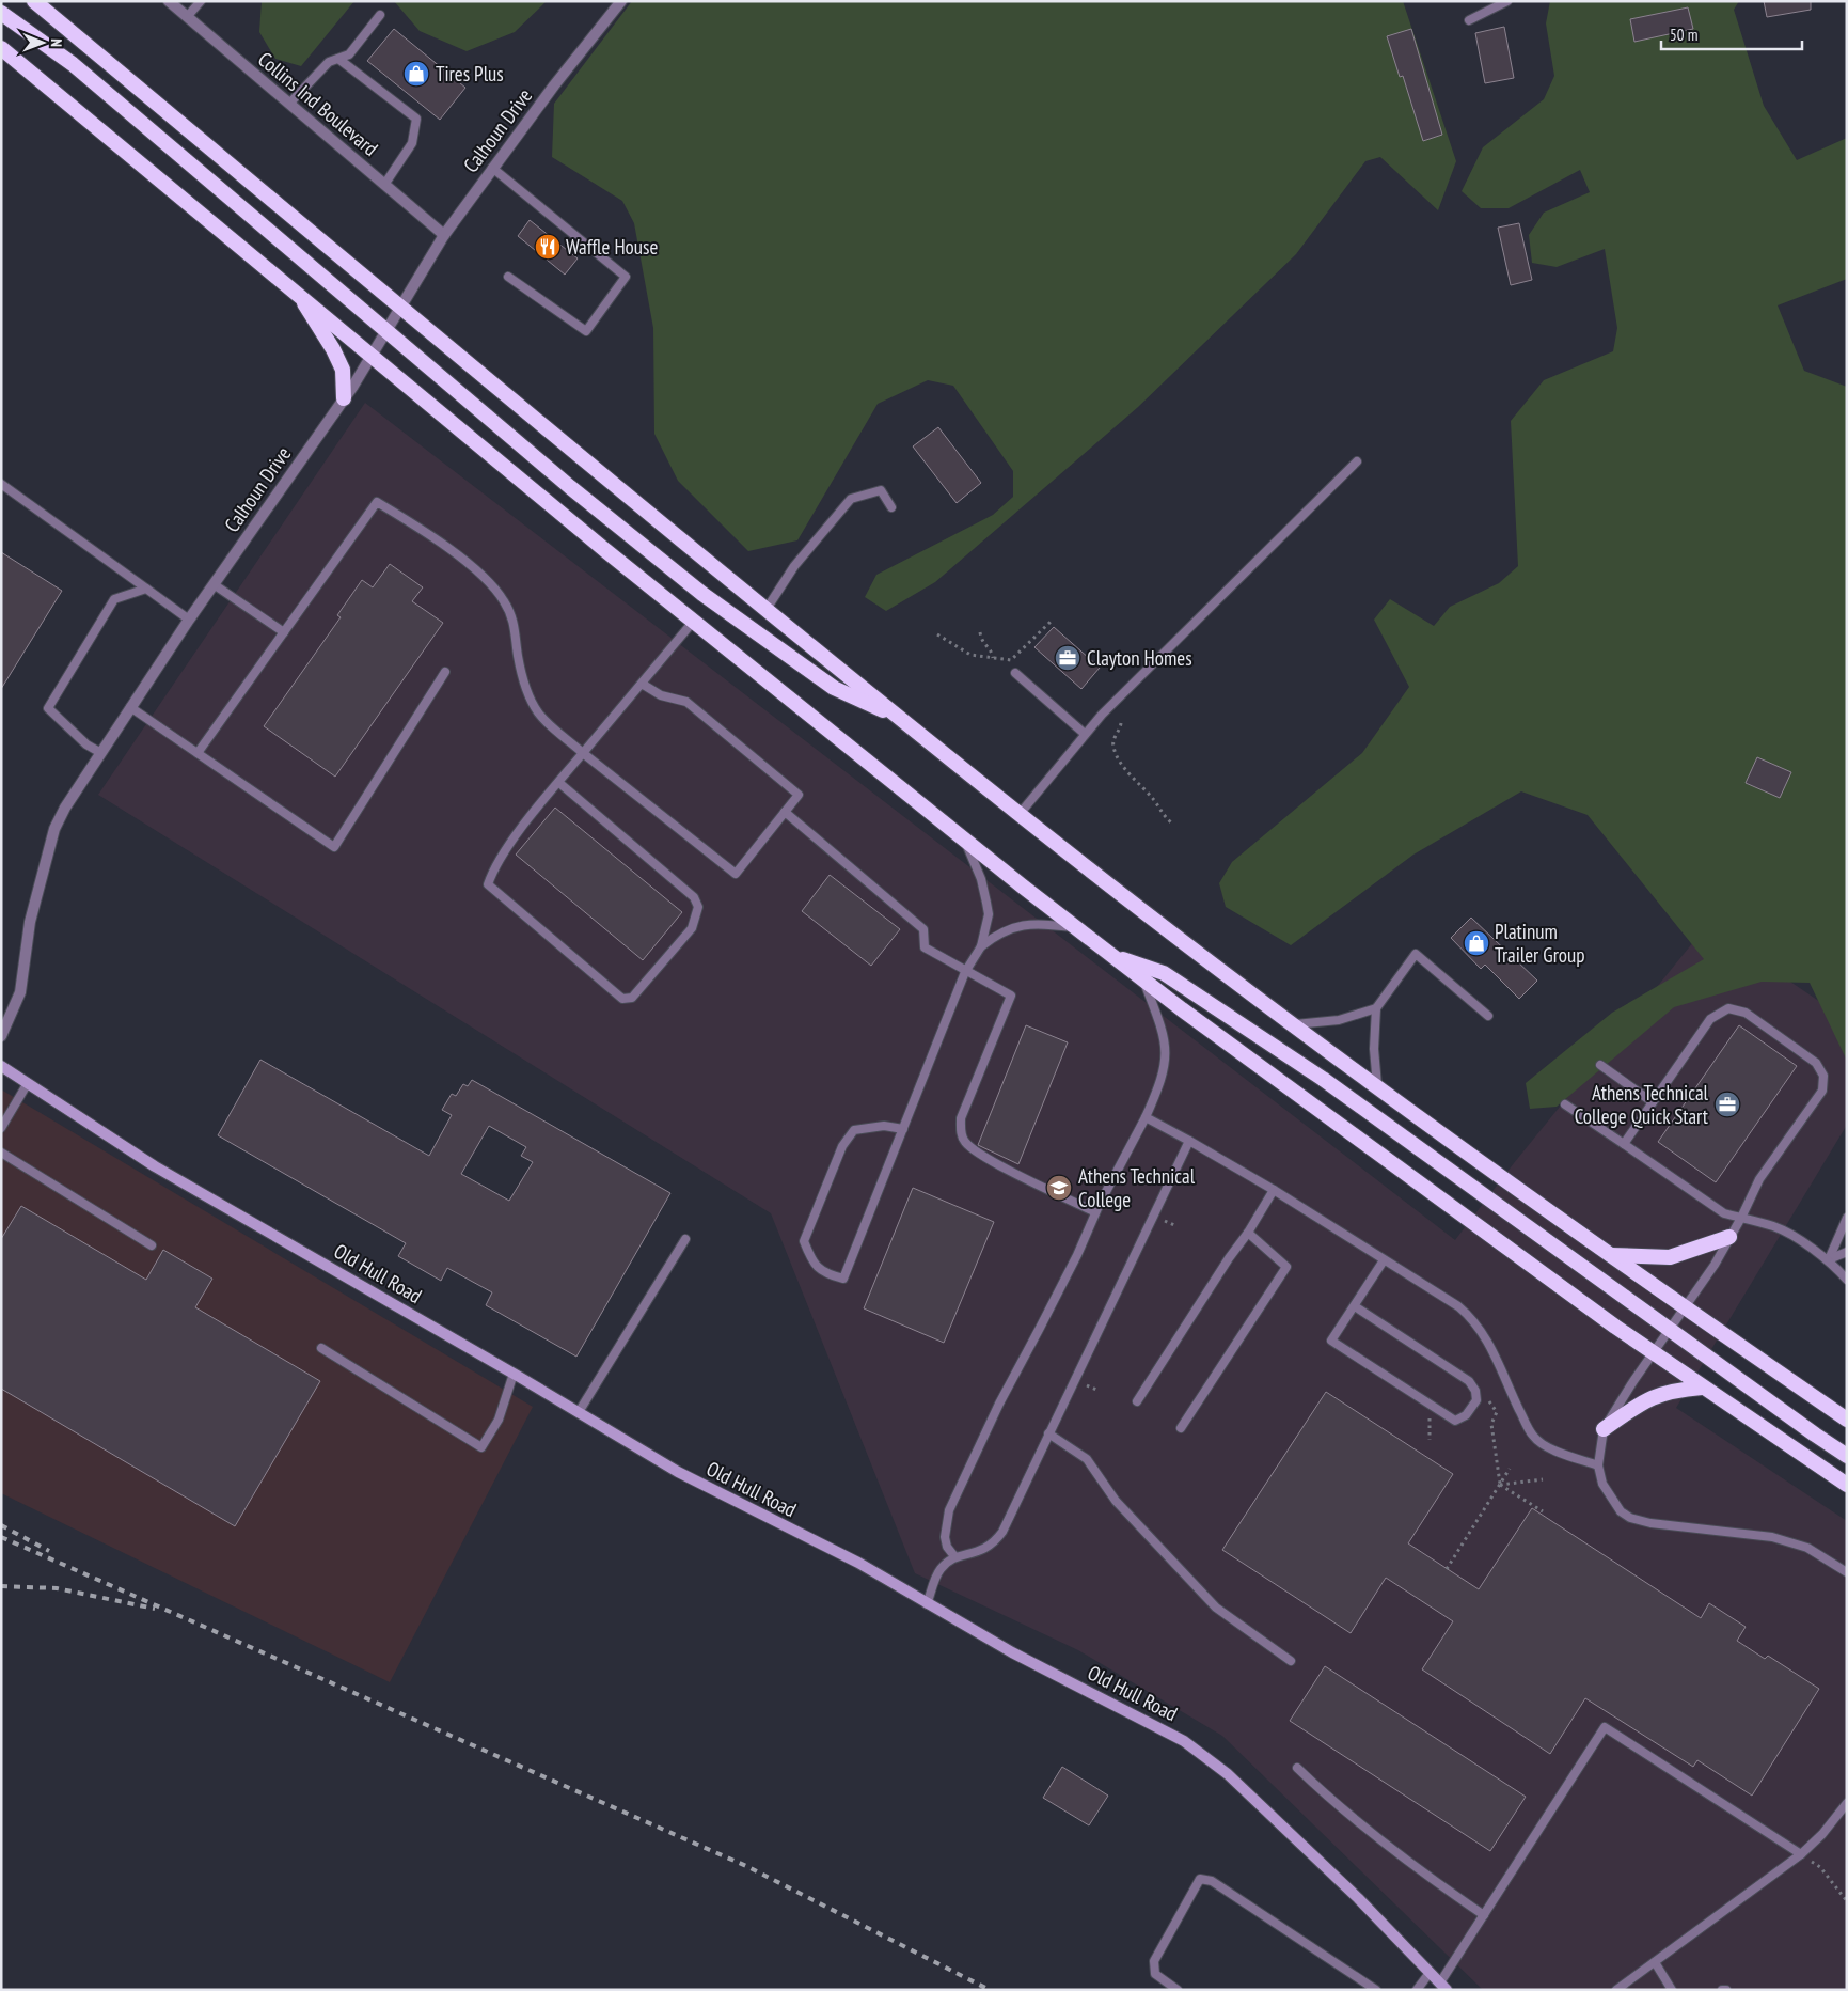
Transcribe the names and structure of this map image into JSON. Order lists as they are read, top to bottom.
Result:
{
  "streets": {
    "main road": ["Old Hull Road"],
    "street": ["Collins Ind Boulevard", "Calhoun Drive"]
  },
  "crossings": [
    ["Collins Ind Boulevard", "Calhoun Drive"]
  ],
  "places": {
    "shop": ["Tires Plus", "Platinum Trailer Group"],
    "restaurant": ["Waffle House"],
    "office": ["Clayton Homes", "Athens Technical College Quick Start"],
    "school or university": ["Athens Technical College"]
  },
  "scale_bar": "50 m",
  "north": "right"
}
